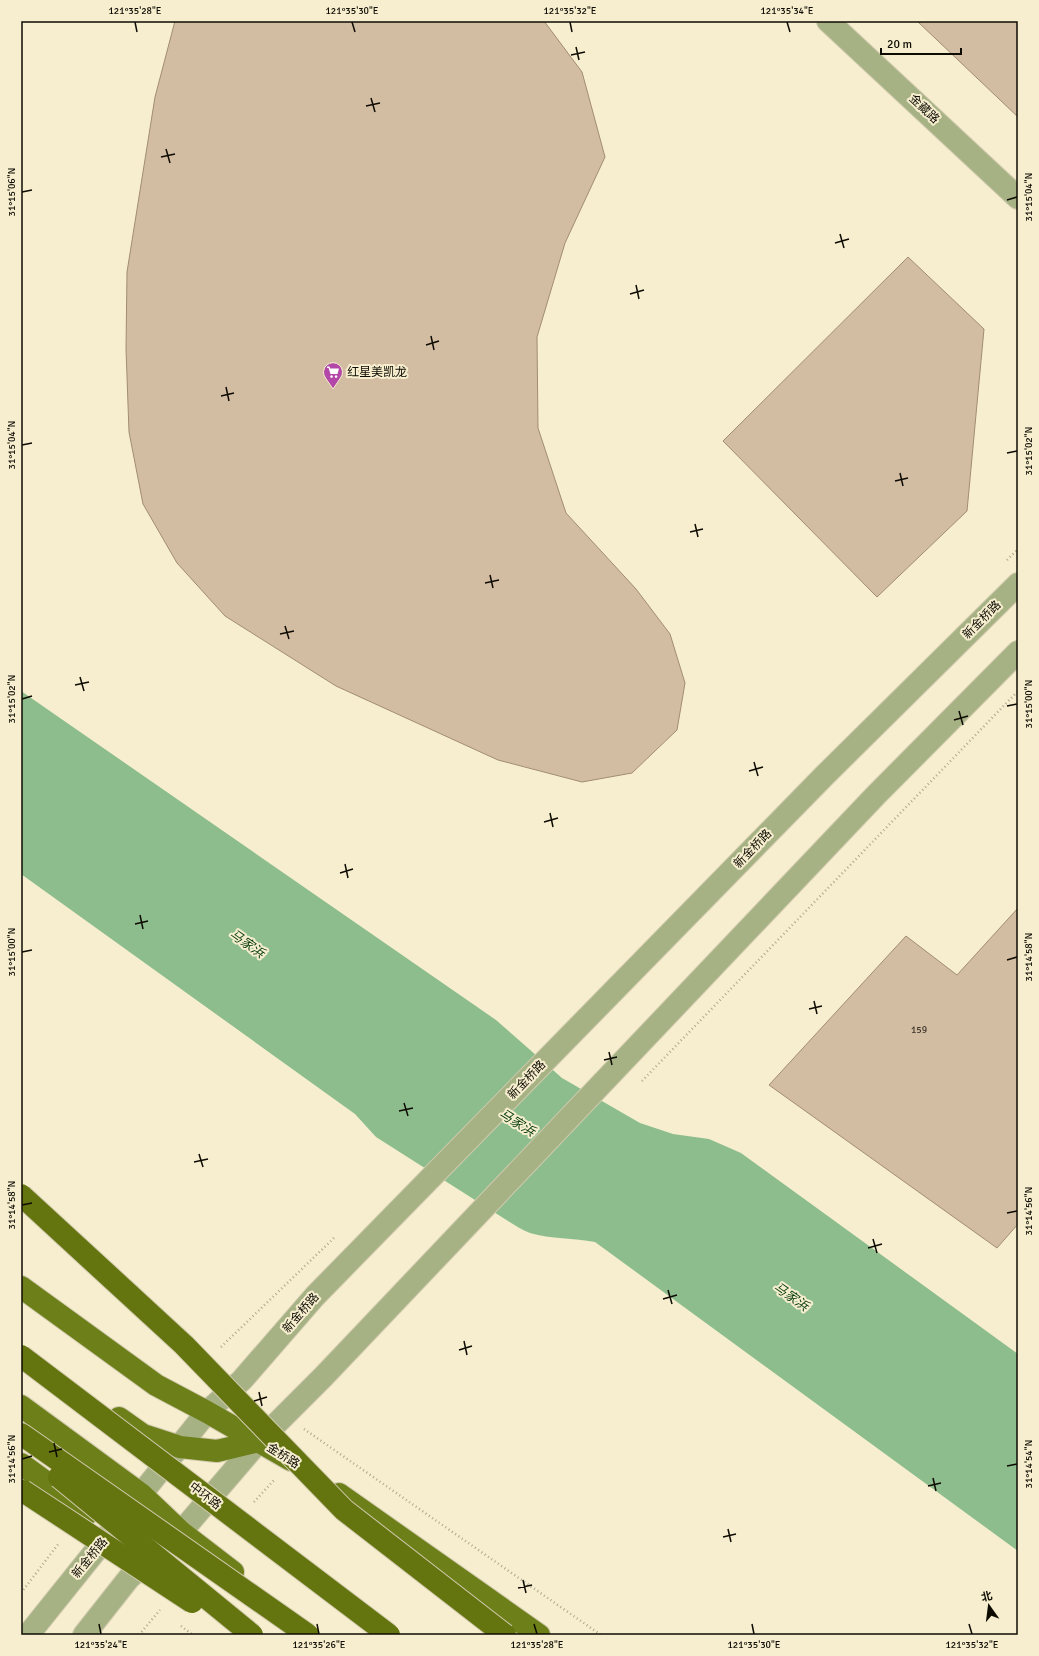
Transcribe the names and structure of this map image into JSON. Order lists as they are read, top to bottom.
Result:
{
  "streets": {
    "highway": ["中环路"],
    "main road": ["金桥路"],
    "street": ["金藏路", "新金桥路"]
  },
  "crossings": [
    ["新金桥路", "金桥路"]
  ],
  "water": ["马家浜"],
  "places": {
    "supermarket": ["红星美凯龙"]
  },
  "house_numbers": ["159"],
  "scale_bar": "20 m",
  "north": "top",
  "coordinates": [
    "121°35'28\"E",
    "121°35'30\"E",
    "121°35'32\"E",
    "121°35'34\"E",
    "31°15'06\"N",
    "31°15'04\"N",
    "31°15'02\"N",
    "31°15'00\"N",
    "31°14'58\"N",
    "31°14'56\"N",
    "31°14'54\"N",
    "121°35'24\"E",
    "121°35'26\"E"
  ]
}
